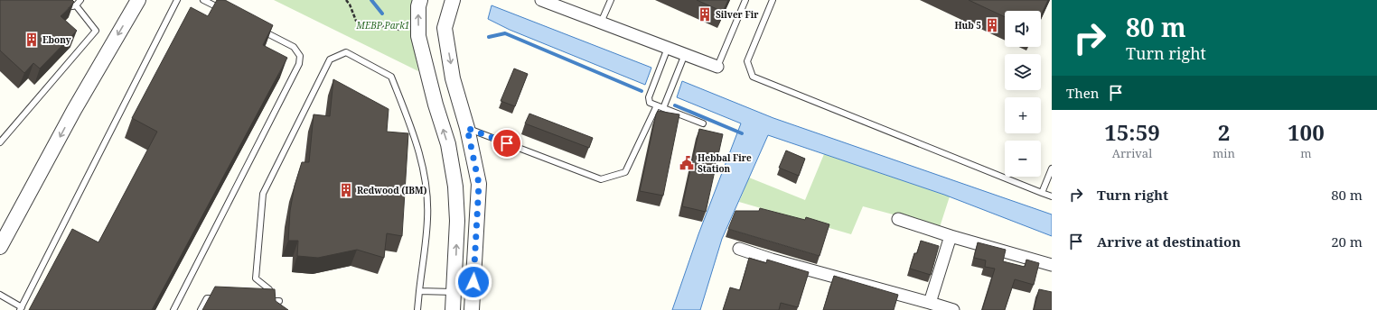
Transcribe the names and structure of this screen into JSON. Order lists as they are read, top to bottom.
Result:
{
  "parks": ["MEBP Park1"],
  "places": {
    "building": [
      "Silver Fir",
      "Hub 5",
      "Ebony",
      "Redwood (IBM)"
    ],
    "public building": ["Hebbal Fire Station"]
  },
  "page": {
    "turn": ["80 m", "Turn right"],
    "map_buttons": ["+", "−"],
    "then": "Then",
    "eta": [
      "15:59",
      "Arrival",
      "2",
      "min",
      "100",
      "m"
    ],
    "list": [
      {
        "name": "Turn right",
        "value": "80 m"
      },
      {
        "name": "Arrive at destination",
        "value": "20 m"
      }
    ]
  }
}
